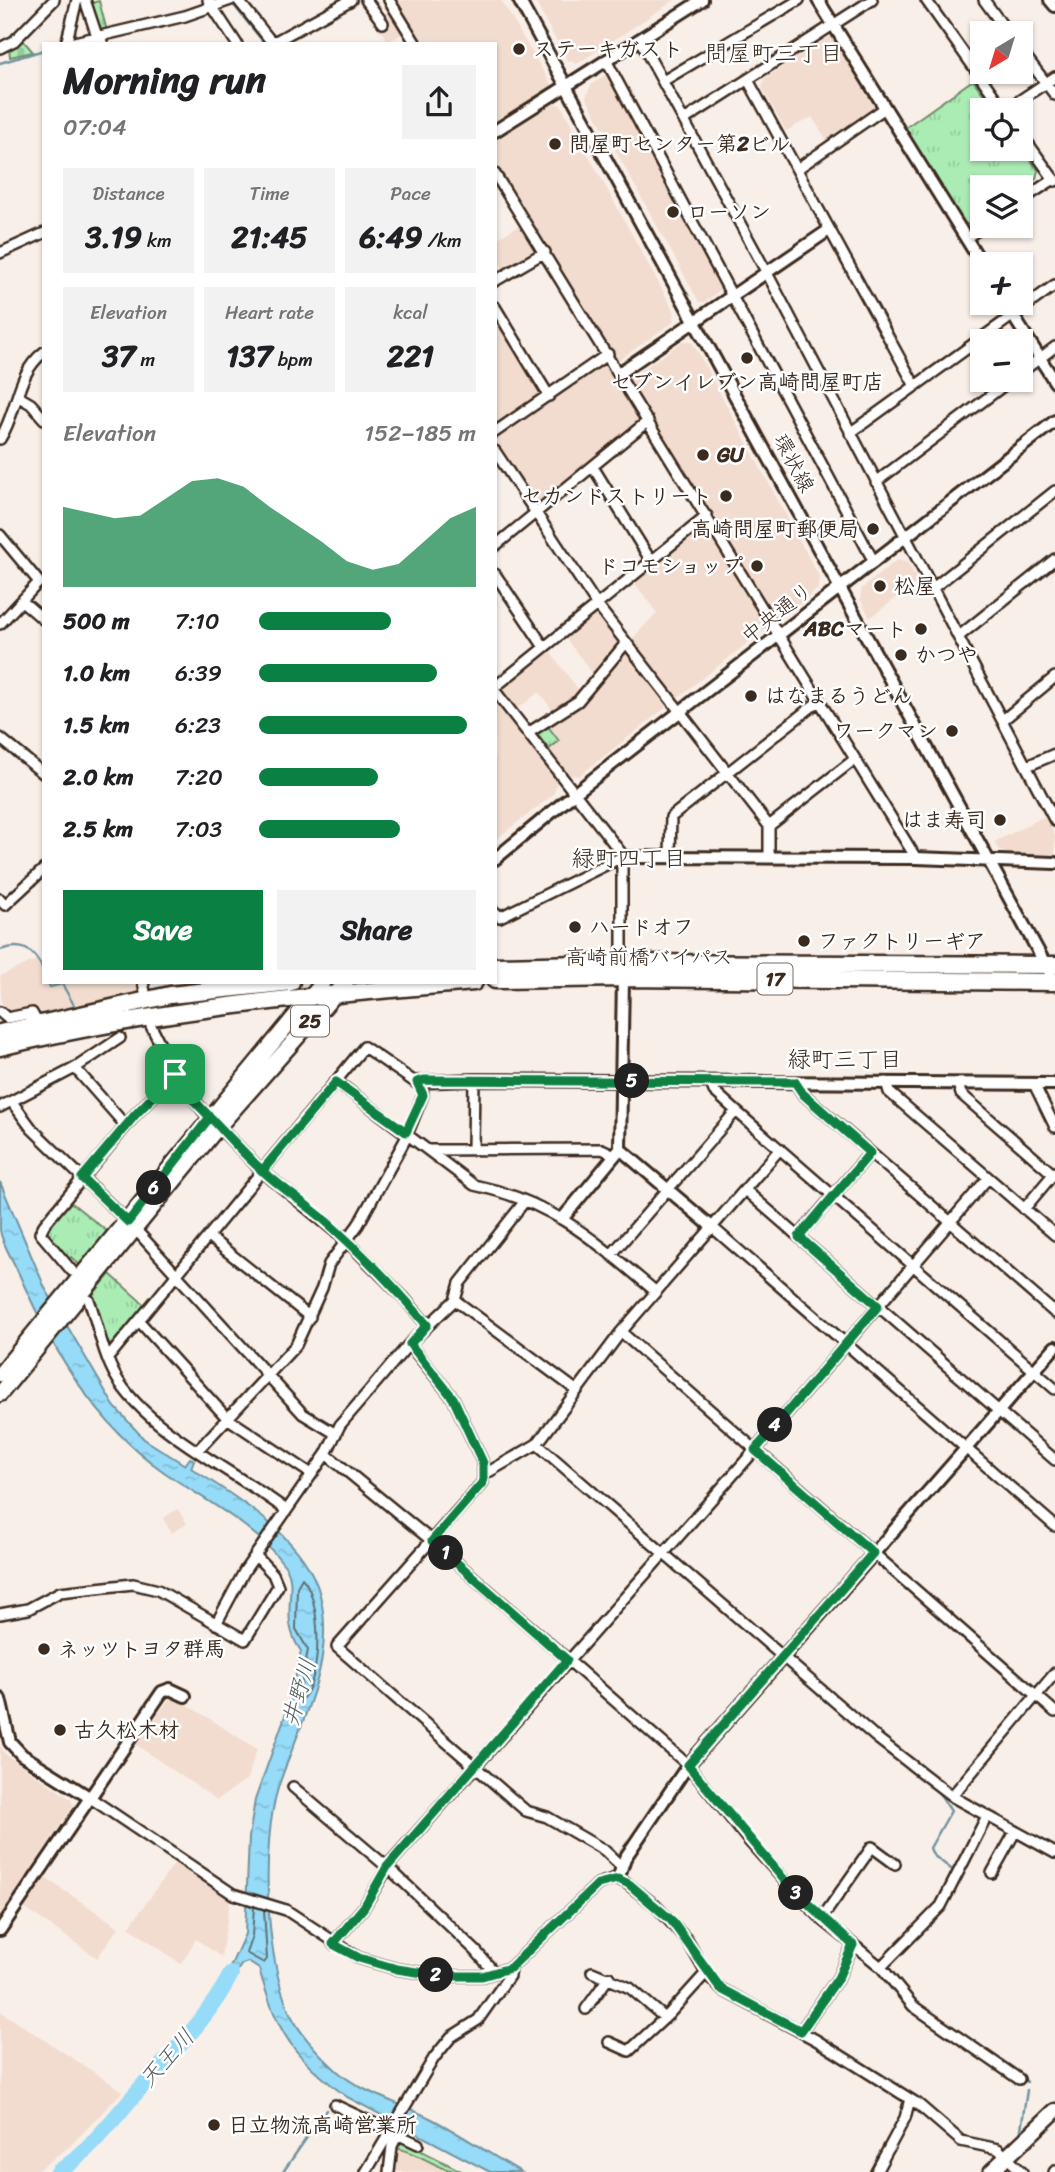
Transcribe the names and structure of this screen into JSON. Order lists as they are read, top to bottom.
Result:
{
  "streets": {
    "highway": ["高崎前橋バイパス", "17"],
    "main road": ["25"],
    "street": ["環状線", "中央通り"]
  },
  "crossings": [
    ["環状線", "中央通り"],
    ["環状線", "高崎前橋バイパス"]
  ],
  "districts": ["問屋町三丁目", "緑町四丁目", "緑町三丁目"],
  "water": ["井野川", "天王川"],
  "places": [
    "ステーキガスト",
    "問屋町センター第2ビル",
    "ローソン",
    "セブンイレブン高崎問屋町店",
    "GU",
    "セカンドストリート",
    "高崎問屋町郵便局",
    "ドコモショップ",
    "松屋",
    "ABCマート",
    "かつや",
    "はなまるうどん",
    "ワークマン",
    "はま寿司",
    "ハードオフ",
    "ファクトリーギア",
    "ネッツトヨタ群馬",
    "古久松木材",
    "日立物流高崎営業所"
  ],
  "north": "bottom left",
  "page": {
    "map_buttons": ["+", "−"],
    "heading": ["Morning run", "07:04"],
    "stats": [
      ["Distance", "3.19 km"],
      ["Time", "21:45"],
      ["Pace", "6:49 /km"],
      ["Elevation", "37 m"],
      ["Heart rate", "137 bpm"],
      ["kcal", "221"]
    ],
    "chart": ["Elevation", "152–185 m"],
    "list": [
      {
        "name": "500 m",
        "note": "7:10"
      },
      {
        "name": "1.0 km",
        "note": "6:39"
      },
      {
        "name": "1.5 km",
        "note": "6:23"
      },
      {
        "name": "2.0 km",
        "note": "7:20"
      },
      {
        "name": "2.5 km",
        "note": "7:03"
      }
    ],
    "buttons": ["Save", "Share"],
    "pins": [
      "5",
      "6",
      "4",
      "1",
      "3",
      "2"
    ]
  }
}
